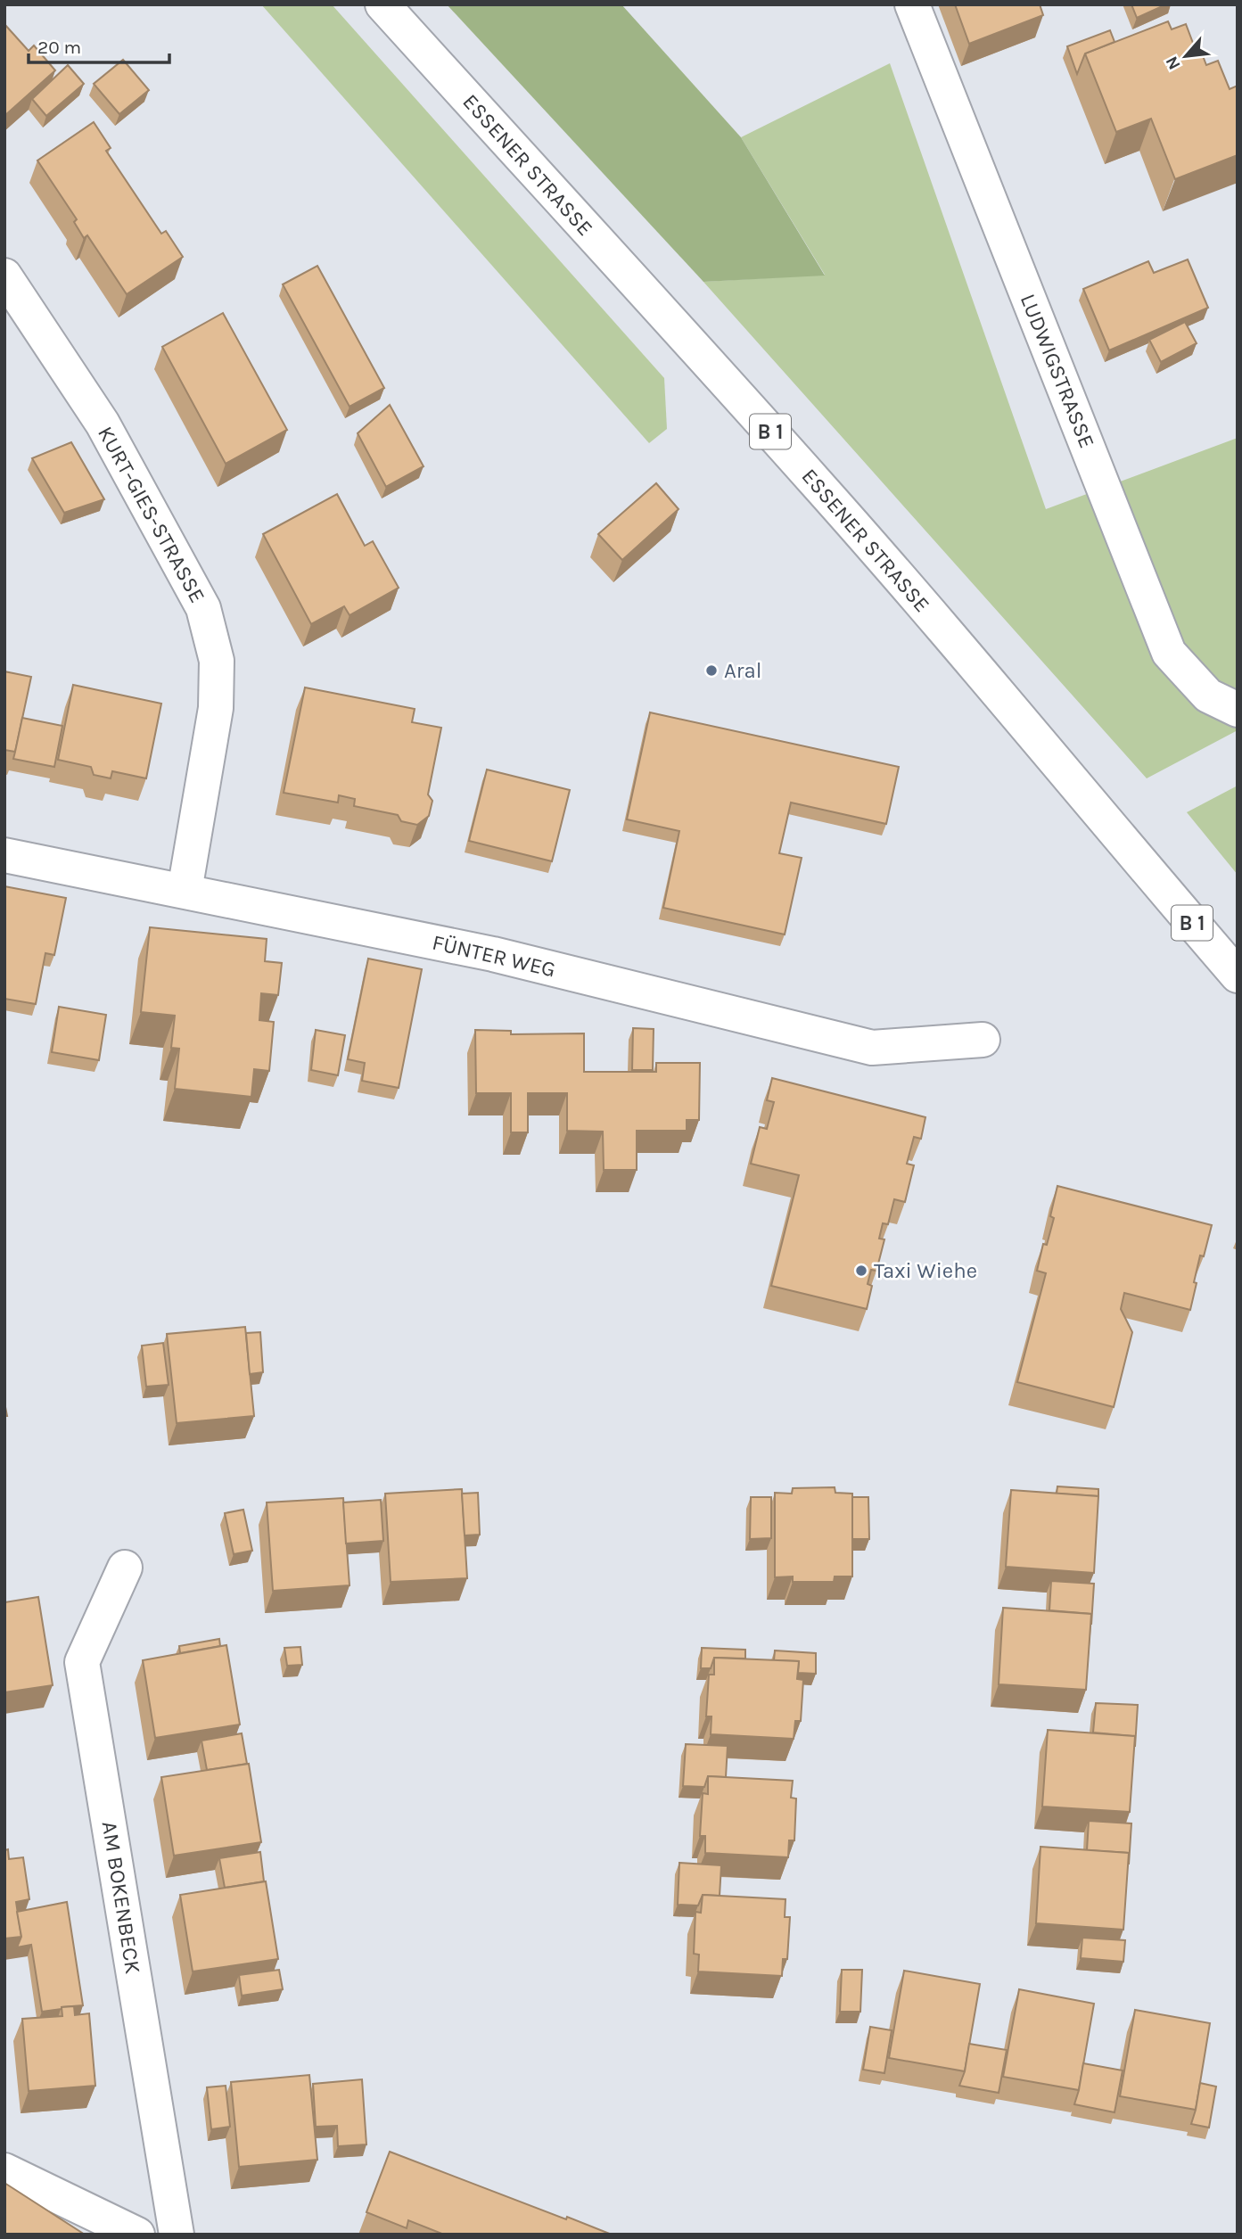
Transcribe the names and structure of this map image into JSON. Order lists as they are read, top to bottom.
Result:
{
  "streets": {
    "street": [
      "ESSENER STRASSE",
      "LUDWIGSTRASSE",
      "B 1",
      "KURT-GIES-STRASSE",
      "FÜNTER WEG",
      "AM BOKENBECK"
    ]
  },
  "crossings": [
    ["KURT-GIES-STRASSE", "FÜNTER WEG"]
  ],
  "places": ["Aral", "Taxi Wiehe"],
  "scale_bar": "20 m",
  "north": "bottom left"
}
